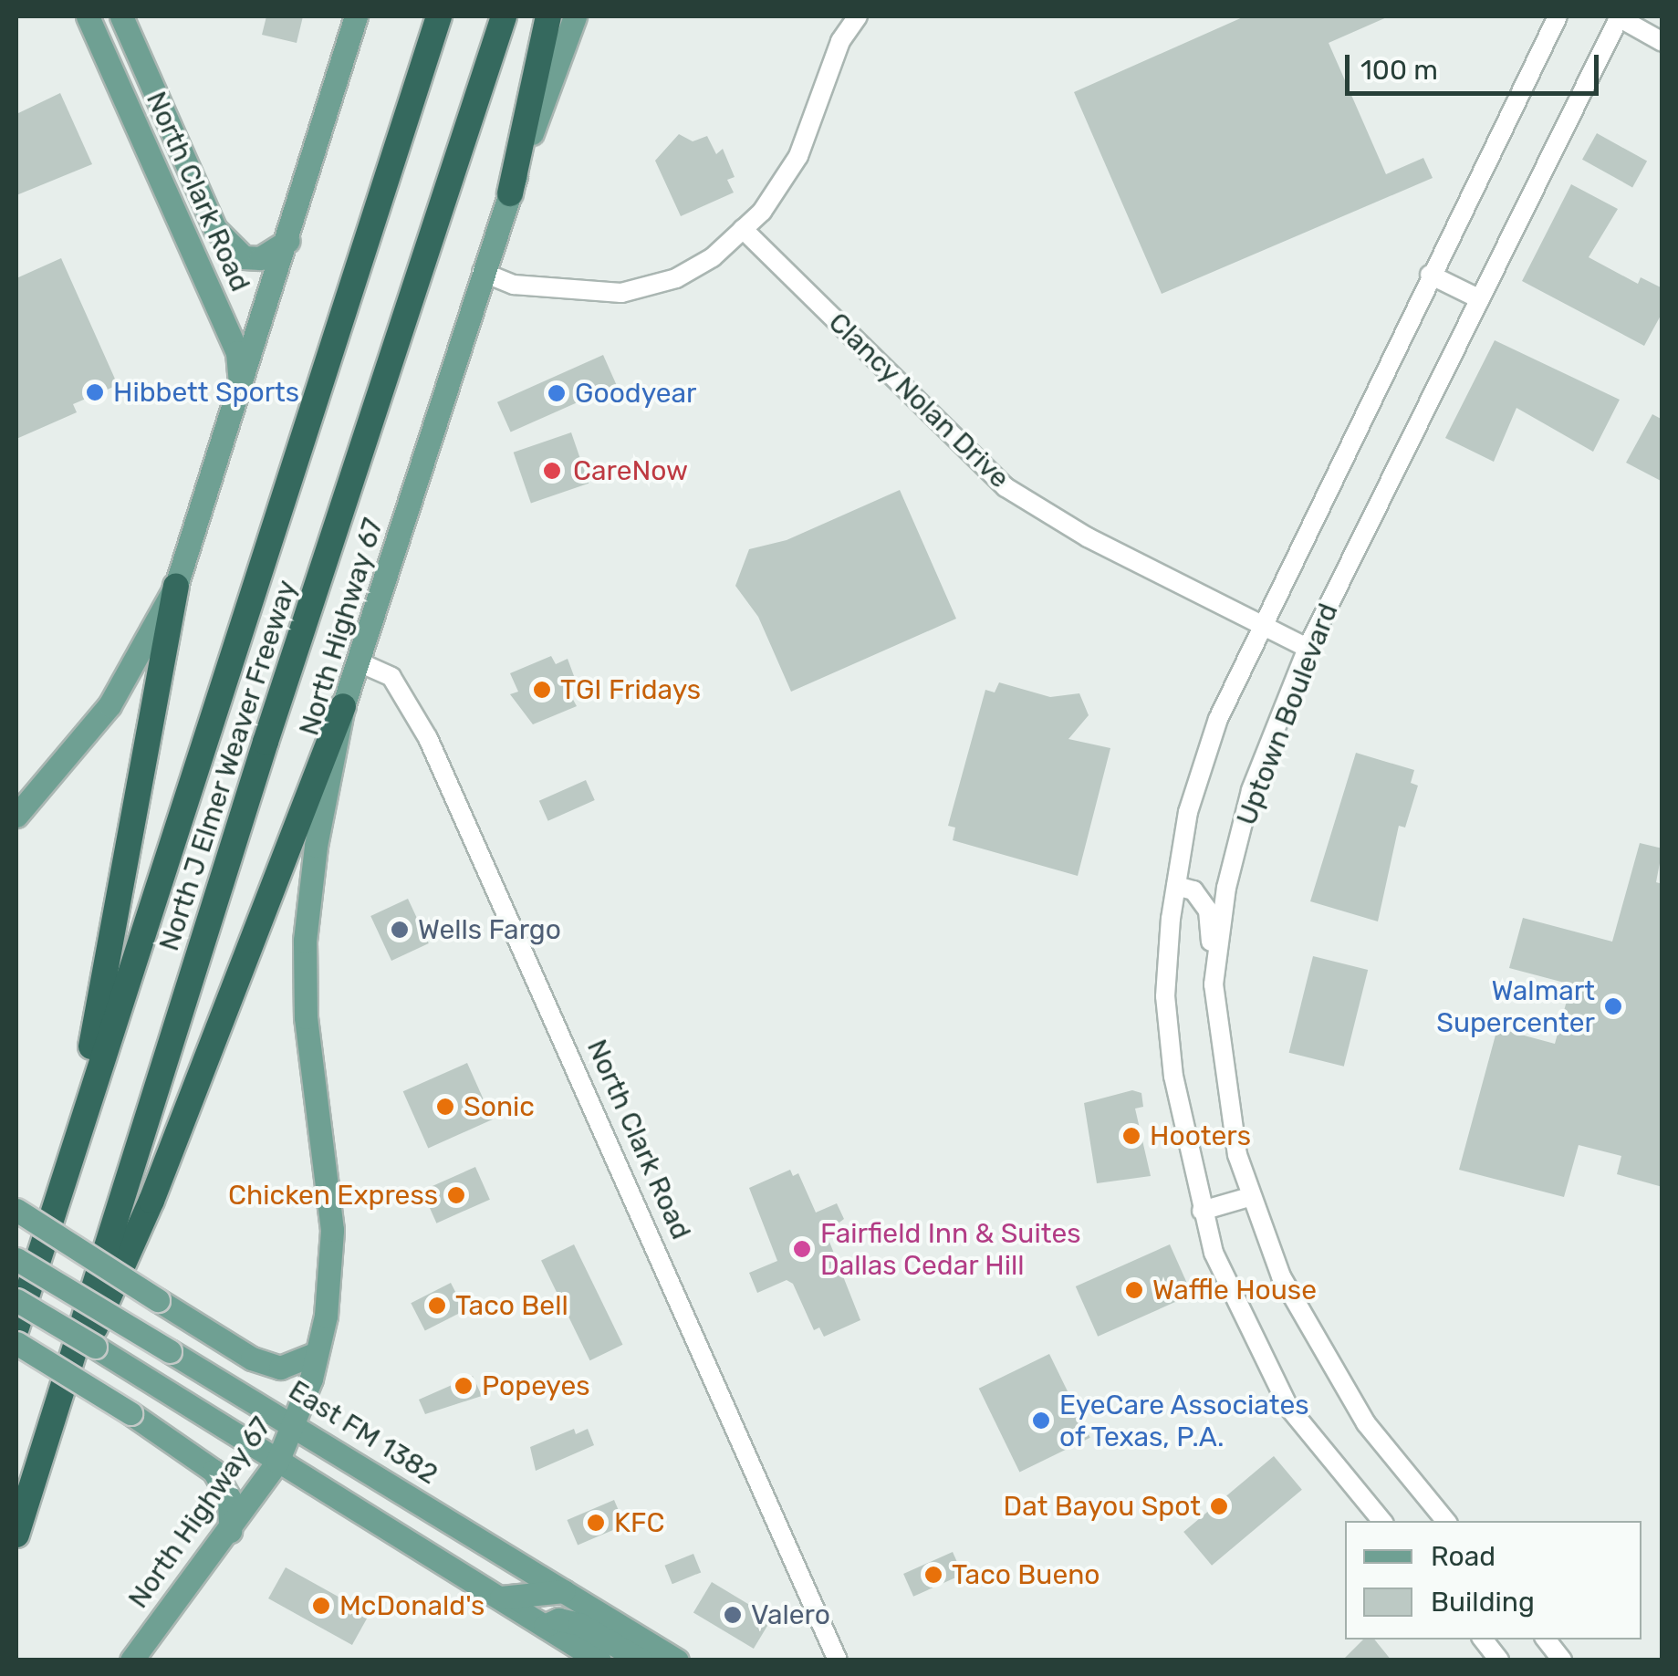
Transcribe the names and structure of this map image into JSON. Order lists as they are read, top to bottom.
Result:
{
  "streets": {
    "highway": ["North J Elmer Weaver Freeway"],
    "main road": ["North Clark Road", "North Highway 67", "East FM 1382"],
    "street": ["Clancy Nolan Drive", "Uptown Boulevard"]
  },
  "crossings": [
    ["North Clark Road", "North Highway 67"],
    ["Clancy Nolan Drive", "Uptown Boulevard"],
    ["North Highway 67", "East FM 1382"]
  ],
  "places": [
    "Hibbett Sports",
    "Goodyear",
    "CareNow",
    "TGI Fridays",
    "Wells Fargo",
    "Walmart Supercenter",
    "Sonic",
    "Hooters",
    "Chicken Express",
    "Fairfield Inn & Suites Dallas Cedar Hill",
    "Waffle House",
    "Taco Bell",
    "Popeyes",
    "EyeCare Associates of Texas, P.A.",
    "Dat Bayou Spot",
    "KFC",
    "Taco Bueno",
    "McDonald's",
    "Valero"
  ],
  "legend": ["Road", "Building"],
  "scale_bar": "100 m"
}
